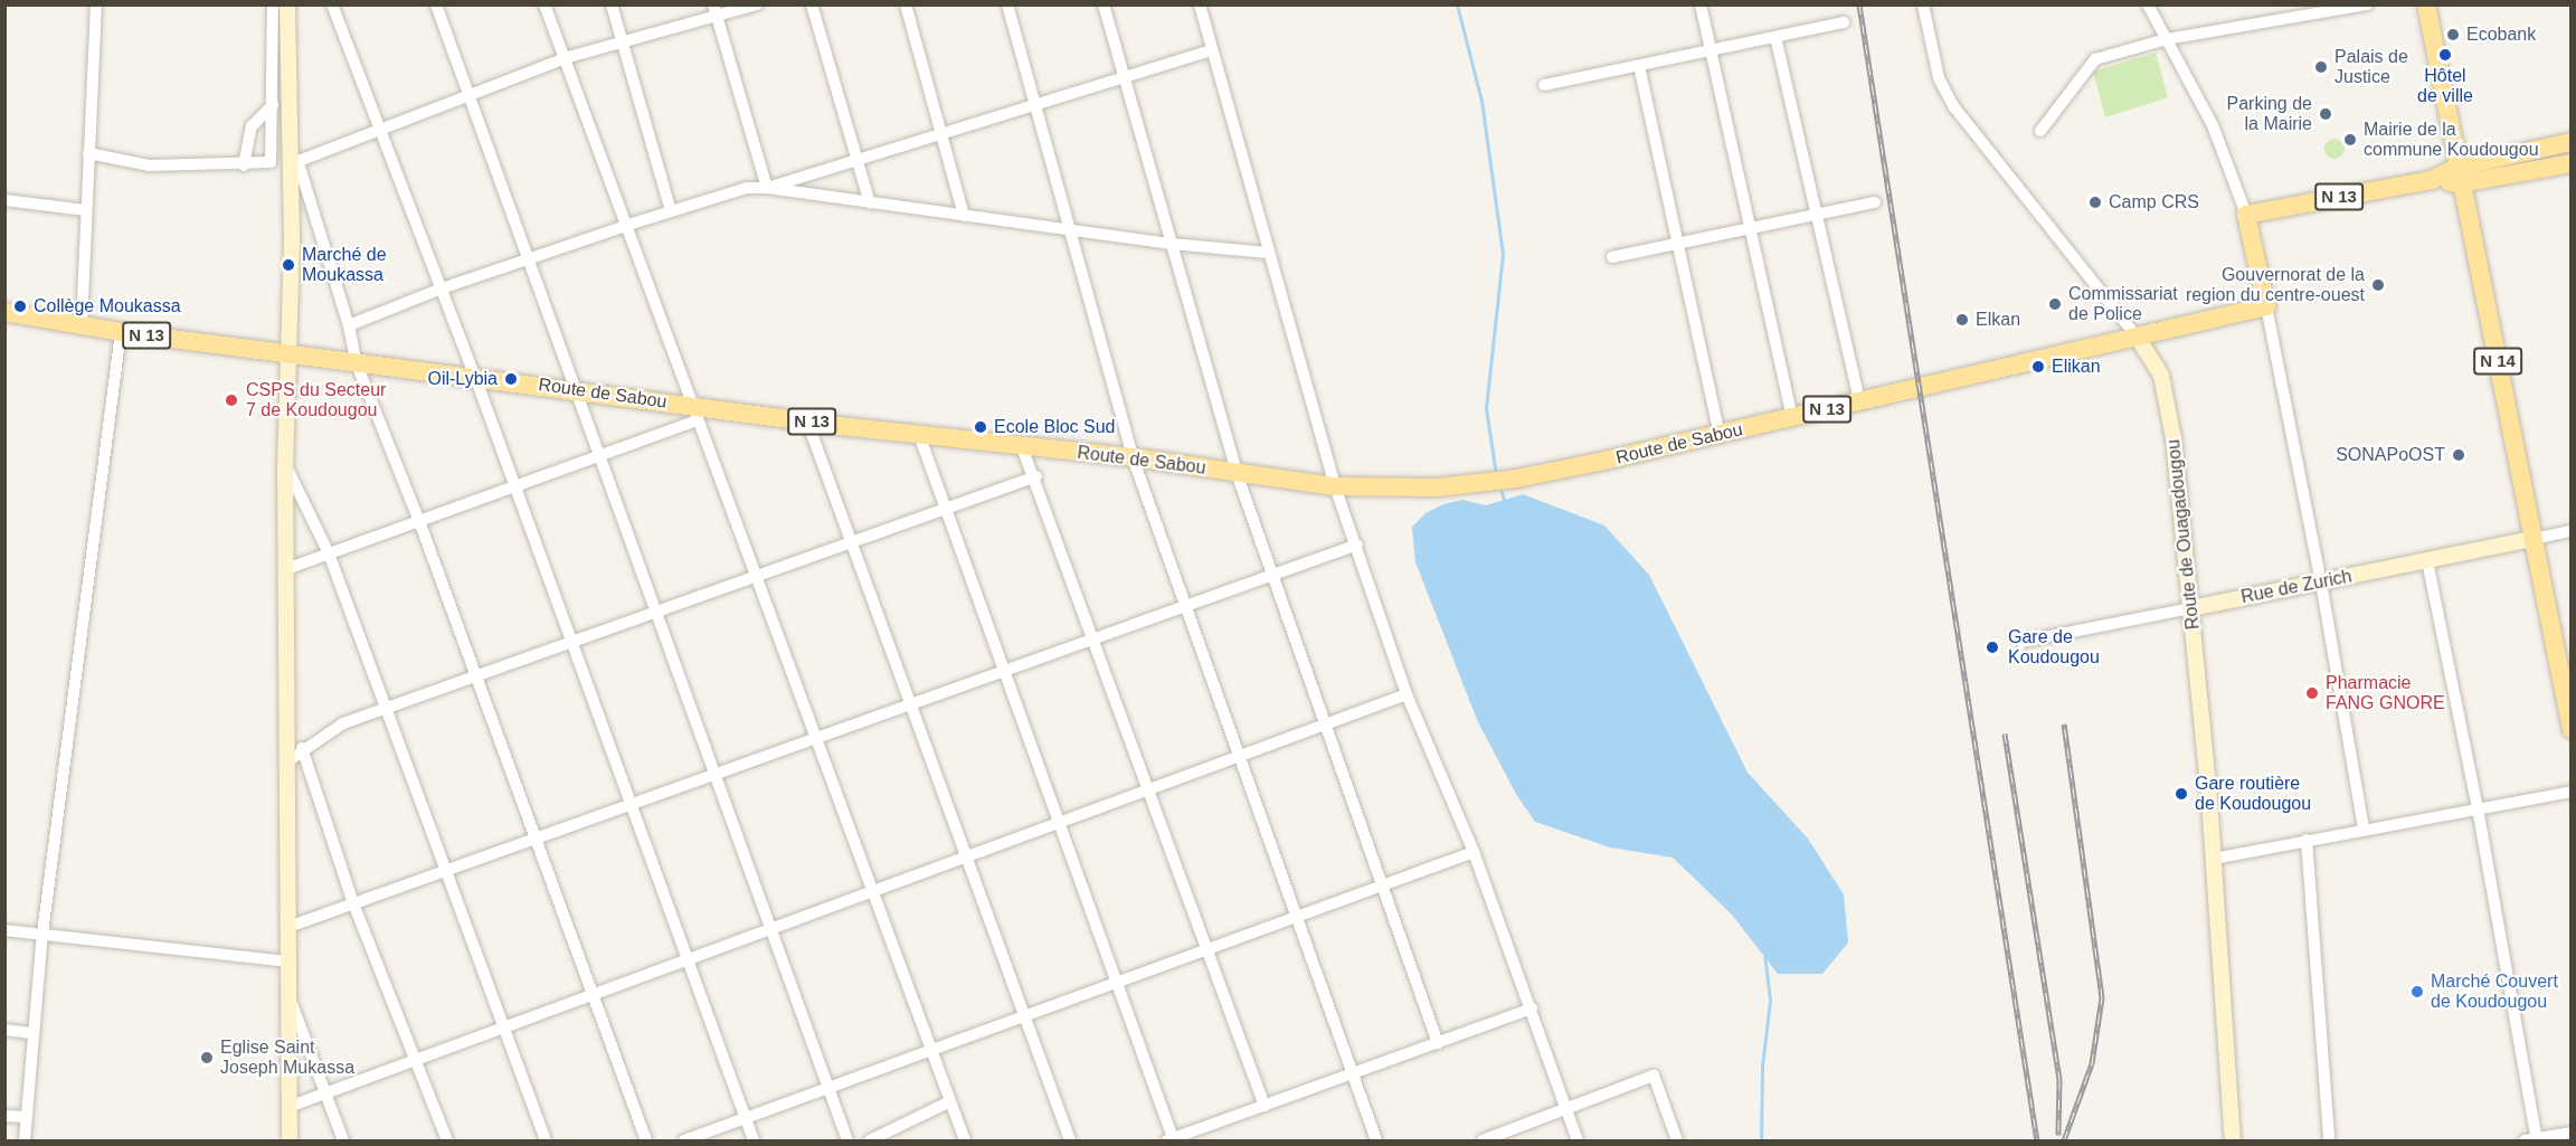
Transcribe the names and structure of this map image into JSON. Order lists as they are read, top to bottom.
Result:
{
  "streets": {
    "main road": ["N 13", "N 14", "Route de Sabou"],
    "street": ["Route de Ouagadougou", "Rue de Zurich"]
  },
  "crossings": [
    ["N 13", "N 14"],
    ["N 14", "Rue de Zurich"],
    ["Route de Sabou", "Route de Ouagadougou"],
    ["Route de Ouagadougou", "Rue de Zurich"]
  ],
  "places": [
    "Ecobank",
    "Hôtel de ville",
    "Palais de Justice",
    "Parking de la Mairie",
    "Mairie de la commune Koudougou",
    "Camp CRS",
    "Marché de Moukassa",
    "Gouvernorat de la region du centre-ouest",
    "Commissariat de Police",
    "Collège Moukassa",
    "Elkan",
    "Elikan",
    "Oil-Lybia",
    "CSPS du Secteur 7 de Koudougou",
    "Ecole Bloc Sud",
    "SONAPoOST",
    "Gare de Koudougou",
    "Pharmacie FANG GNORE",
    "Gare routière de Koudougou",
    "Marché Couvert de Koudougou",
    "Eglise Saint Joseph Mukassa"
  ]
}
